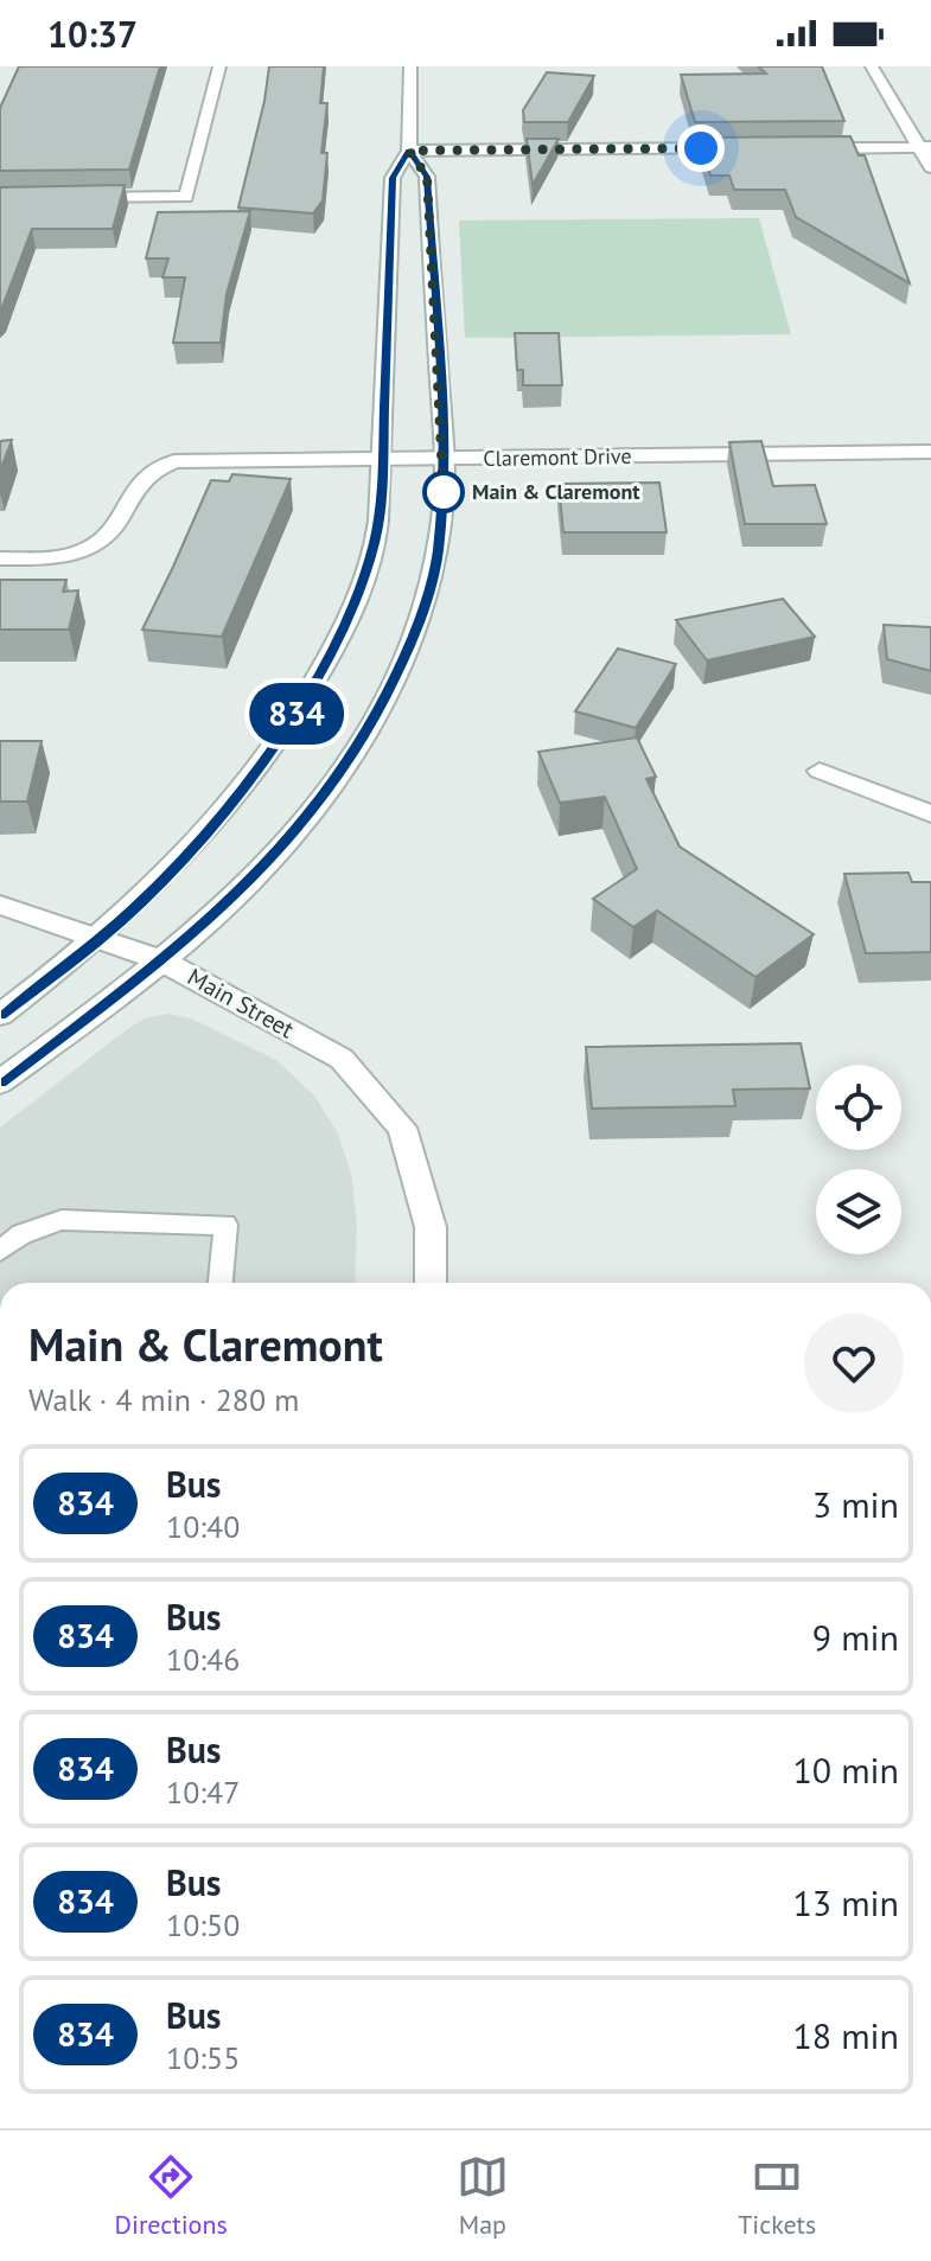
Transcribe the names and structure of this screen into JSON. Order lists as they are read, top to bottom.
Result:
{
  "streets": {
    "main road": ["Claremont Drive", "Main Street"]
  },
  "crossings": [
    ["Claremont Drive", "Main Street"]
  ],
  "places": ["Main & Claremont"],
  "lines": ["bus line 834"],
  "page": {
    "status": "10:37",
    "on_map": "834",
    "heading": ["Main & Claremont", "Walk · 4 min · 280 m"],
    "list": [
      {
        "mark": "834",
        "name": "Bus",
        "note": "10:40",
        "value": "3 min"
      },
      {
        "mark": "834",
        "name": "Bus",
        "note": "10:46",
        "value": "9 min"
      },
      {
        "mark": "834",
        "name": "Bus",
        "note": "10:47",
        "value": "10 min"
      },
      {
        "mark": "834",
        "name": "Bus",
        "note": "10:50",
        "value": "13 min"
      },
      {
        "mark": "834",
        "name": "Bus",
        "note": "10:55",
        "value": "18 min"
      }
    ],
    "tabs": ["Directions", "Map", "Tickets"]
  }
}
